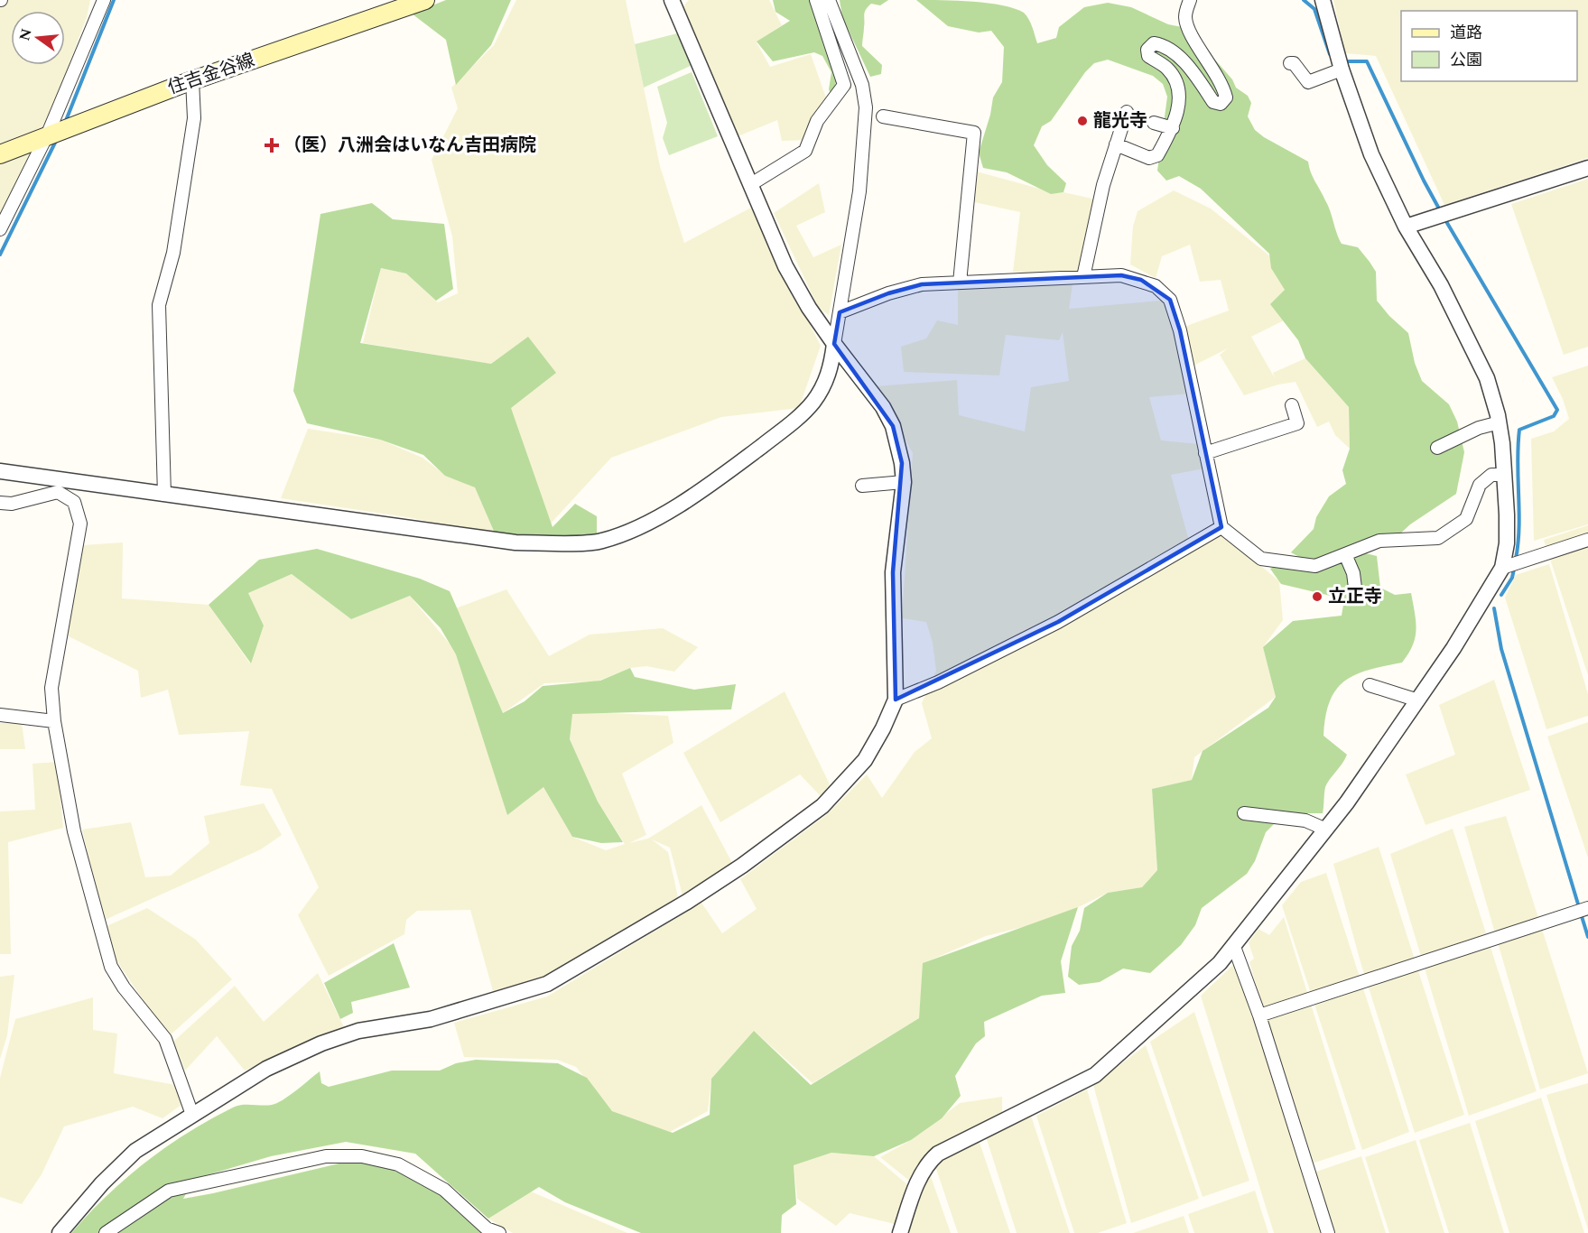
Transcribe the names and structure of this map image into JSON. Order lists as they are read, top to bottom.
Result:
{
  "streets": {
    "main road": ["住吉金谷線"]
  },
  "places": {
    "other": ["龍光寺", "立正寺"],
    "health": ["（医）八洲会はいなん吉田病院"]
  },
  "legend": ["道路", "公園"],
  "north": "left"
}
